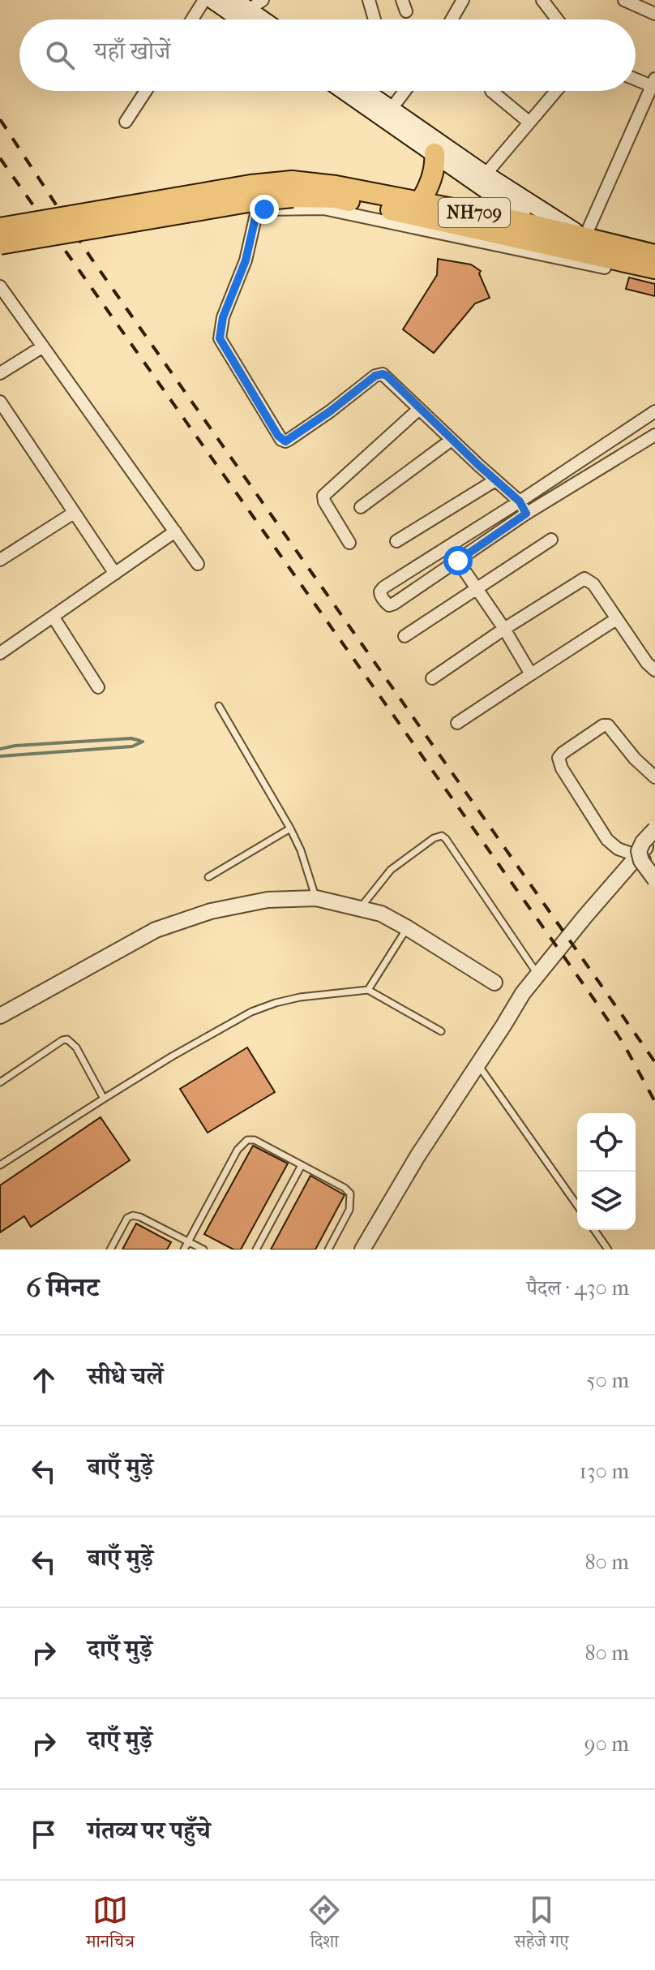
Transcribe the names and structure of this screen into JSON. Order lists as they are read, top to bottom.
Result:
{
  "streets": {
    "highway": ["NH709"]
  },
  "page": {
    "search": "यहाँ खोजें",
    "heading": ["6 मिनट", "पैदल · 430 m"],
    "list": [
      ["सीधे चलें", "50 m"],
      ["बाएँ मुड़ें", "130 m"],
      ["बाएँ मुड़ें", "80 m"],
      ["दाएँ मुड़ें", "80 m"],
      ["दाएँ मुड़ें", "90 m"],
      "गंतव्य पर पहुँचे"
    ],
    "nav": ["मानचित्र", "दिशा", "सहेजे गए"]
  }
}
